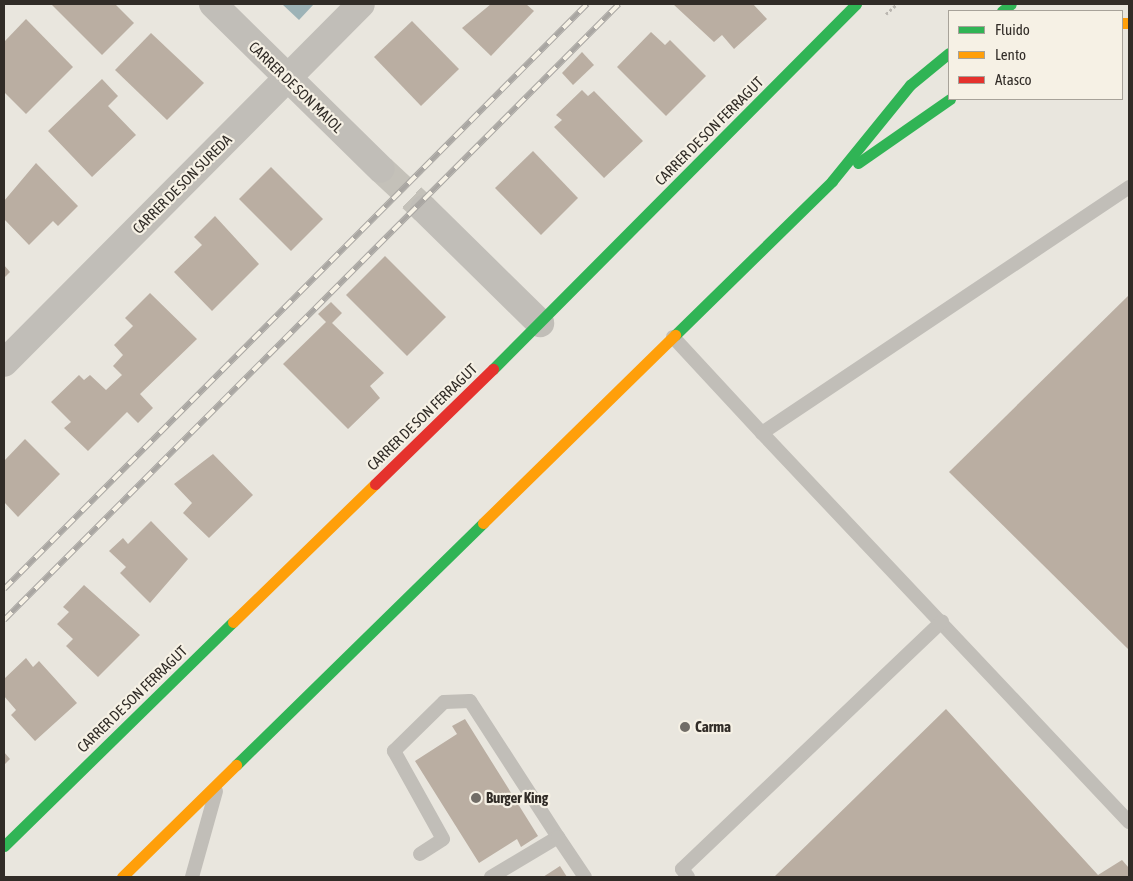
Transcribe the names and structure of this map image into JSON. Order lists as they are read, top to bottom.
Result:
{
  "streets": {
    "main road": ["CARRER DE SON FERRAGUT"],
    "street": ["CARRER DE SON MAIOL", "CARRER DE SON SUREDA"]
  },
  "crossings": [
    ["CARRER DE SON MAIOL", "CARRER DE SON SUREDA"]
  ],
  "places": ["Carma", "Burger King"],
  "legend": ["Fluido", "Lento", "Atasco"]
}
